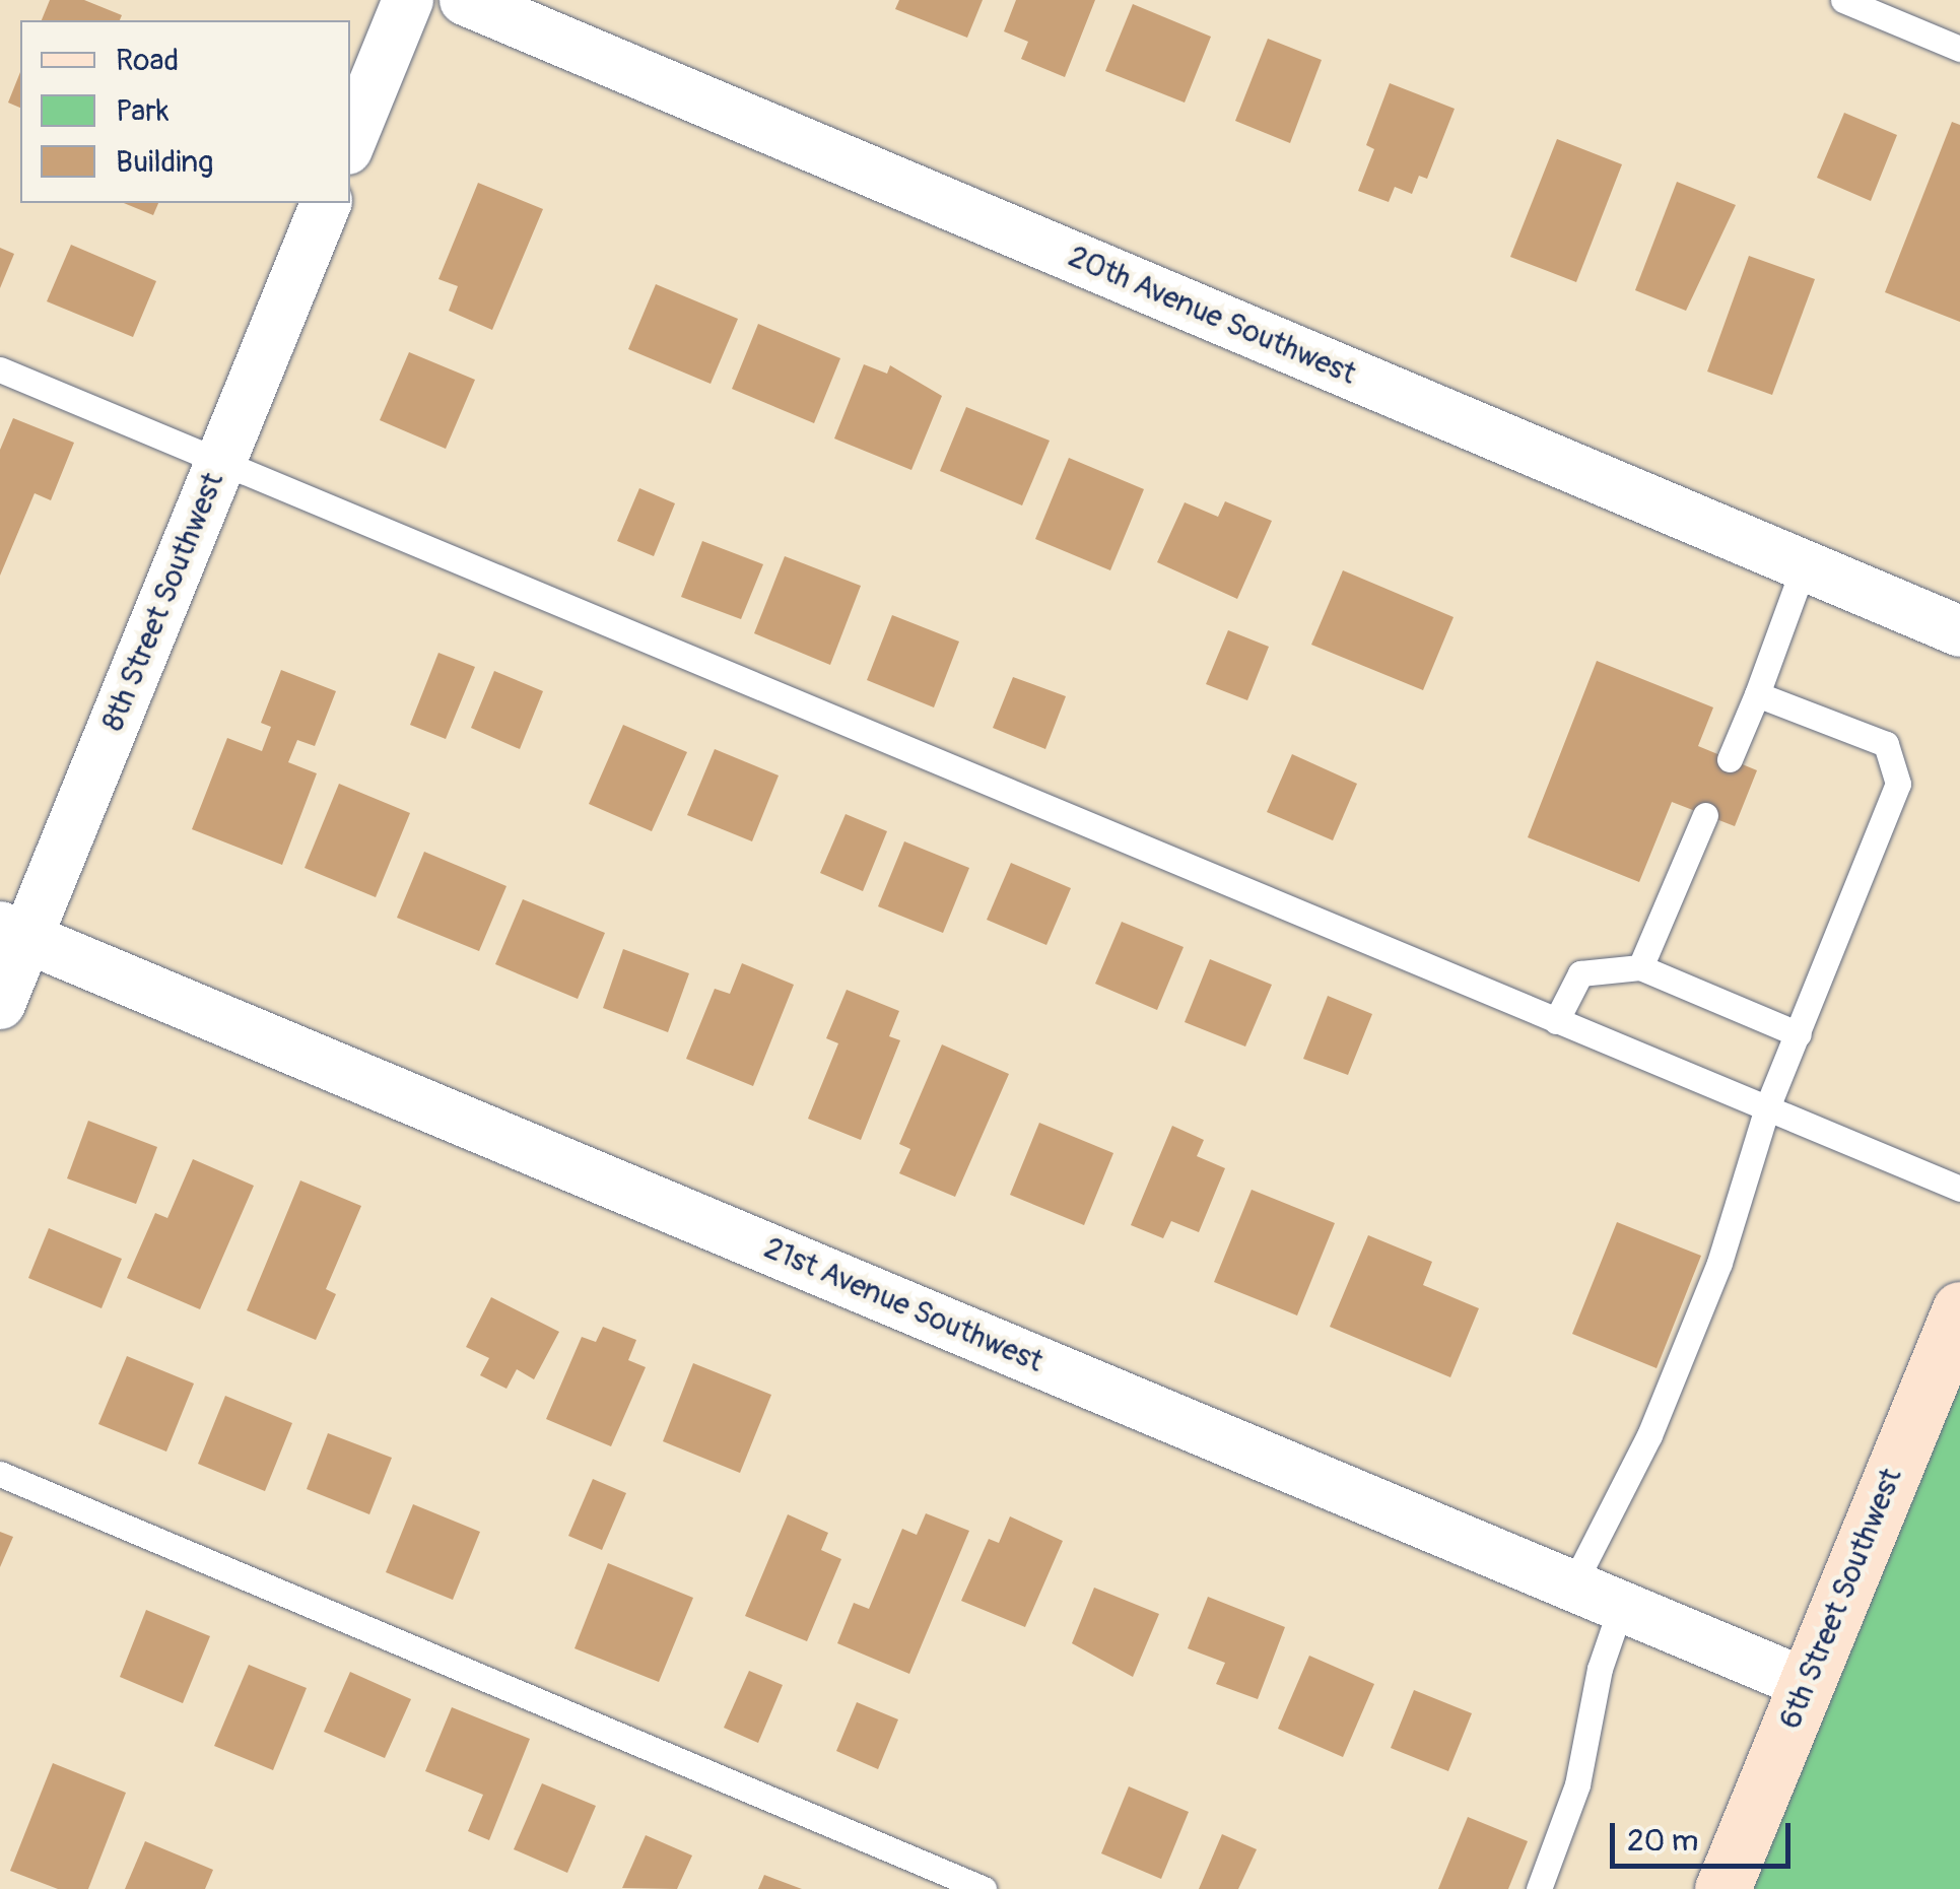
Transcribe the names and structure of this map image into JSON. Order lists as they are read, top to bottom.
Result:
{
  "streets": {
    "main road": ["6th Street Southwest"],
    "street": ["20th Avenue Southwest", "8th Street Southwest", "21st Avenue Southwest"]
  },
  "crossings": [
    ["8th Street Southwest", "21st Avenue Southwest"],
    ["21st Avenue Southwest", "6th Street Southwest"]
  ],
  "legend": ["Road", "Park", "Building"],
  "scale_bar": "20 m"
}
